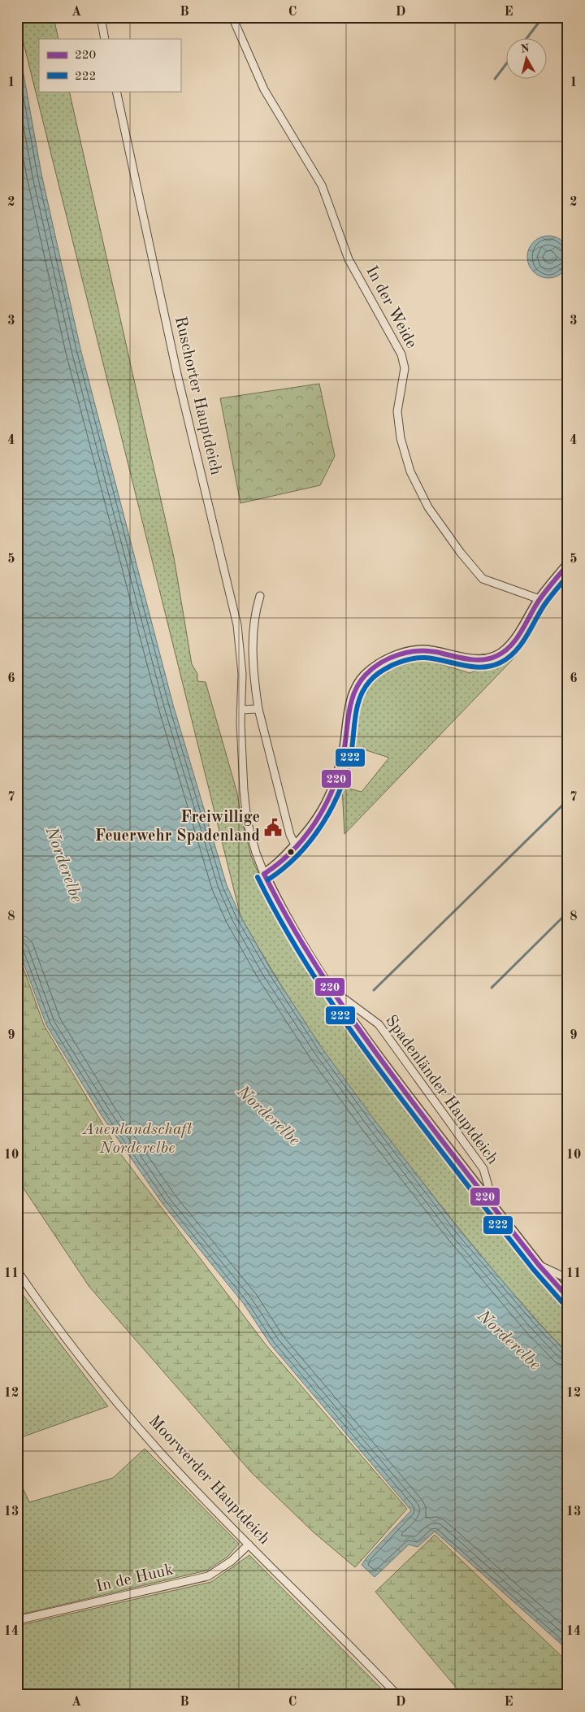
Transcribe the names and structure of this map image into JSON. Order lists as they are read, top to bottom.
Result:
{
  "streets": {
    "street": [
      "In der Weide",
      "Ruschorter Hauptdeich",
      "Spadenländer Hauptdeich",
      "Moorwerder Hauptdeich",
      "In de Huuk"
    ]
  },
  "crossings": [
    ["Ruschorter Hauptdeich", "Spadenländer Hauptdeich"],
    ["Moorwerder Hauptdeich", "In de Huuk"]
  ],
  "water": ["Norderelbe"],
  "parks": ["Auenlandschaft Norderelbe"],
  "places": {
    "public building": ["Freiwillige Feuerwehr Spadenland"]
  },
  "lines": ["transit line 220", "transit line 222"],
  "legend": ["220", "222"],
  "north": "top",
  "grid": {
    "columns": [
      "A",
      "B",
      "C",
      "D",
      "E"
    ],
    "rows": [
      "1",
      "2",
      "3",
      "4",
      "5",
      "6",
      "7",
      "8",
      "9",
      "10",
      "11",
      "12",
      "13",
      "14"
    ]
  }
}
